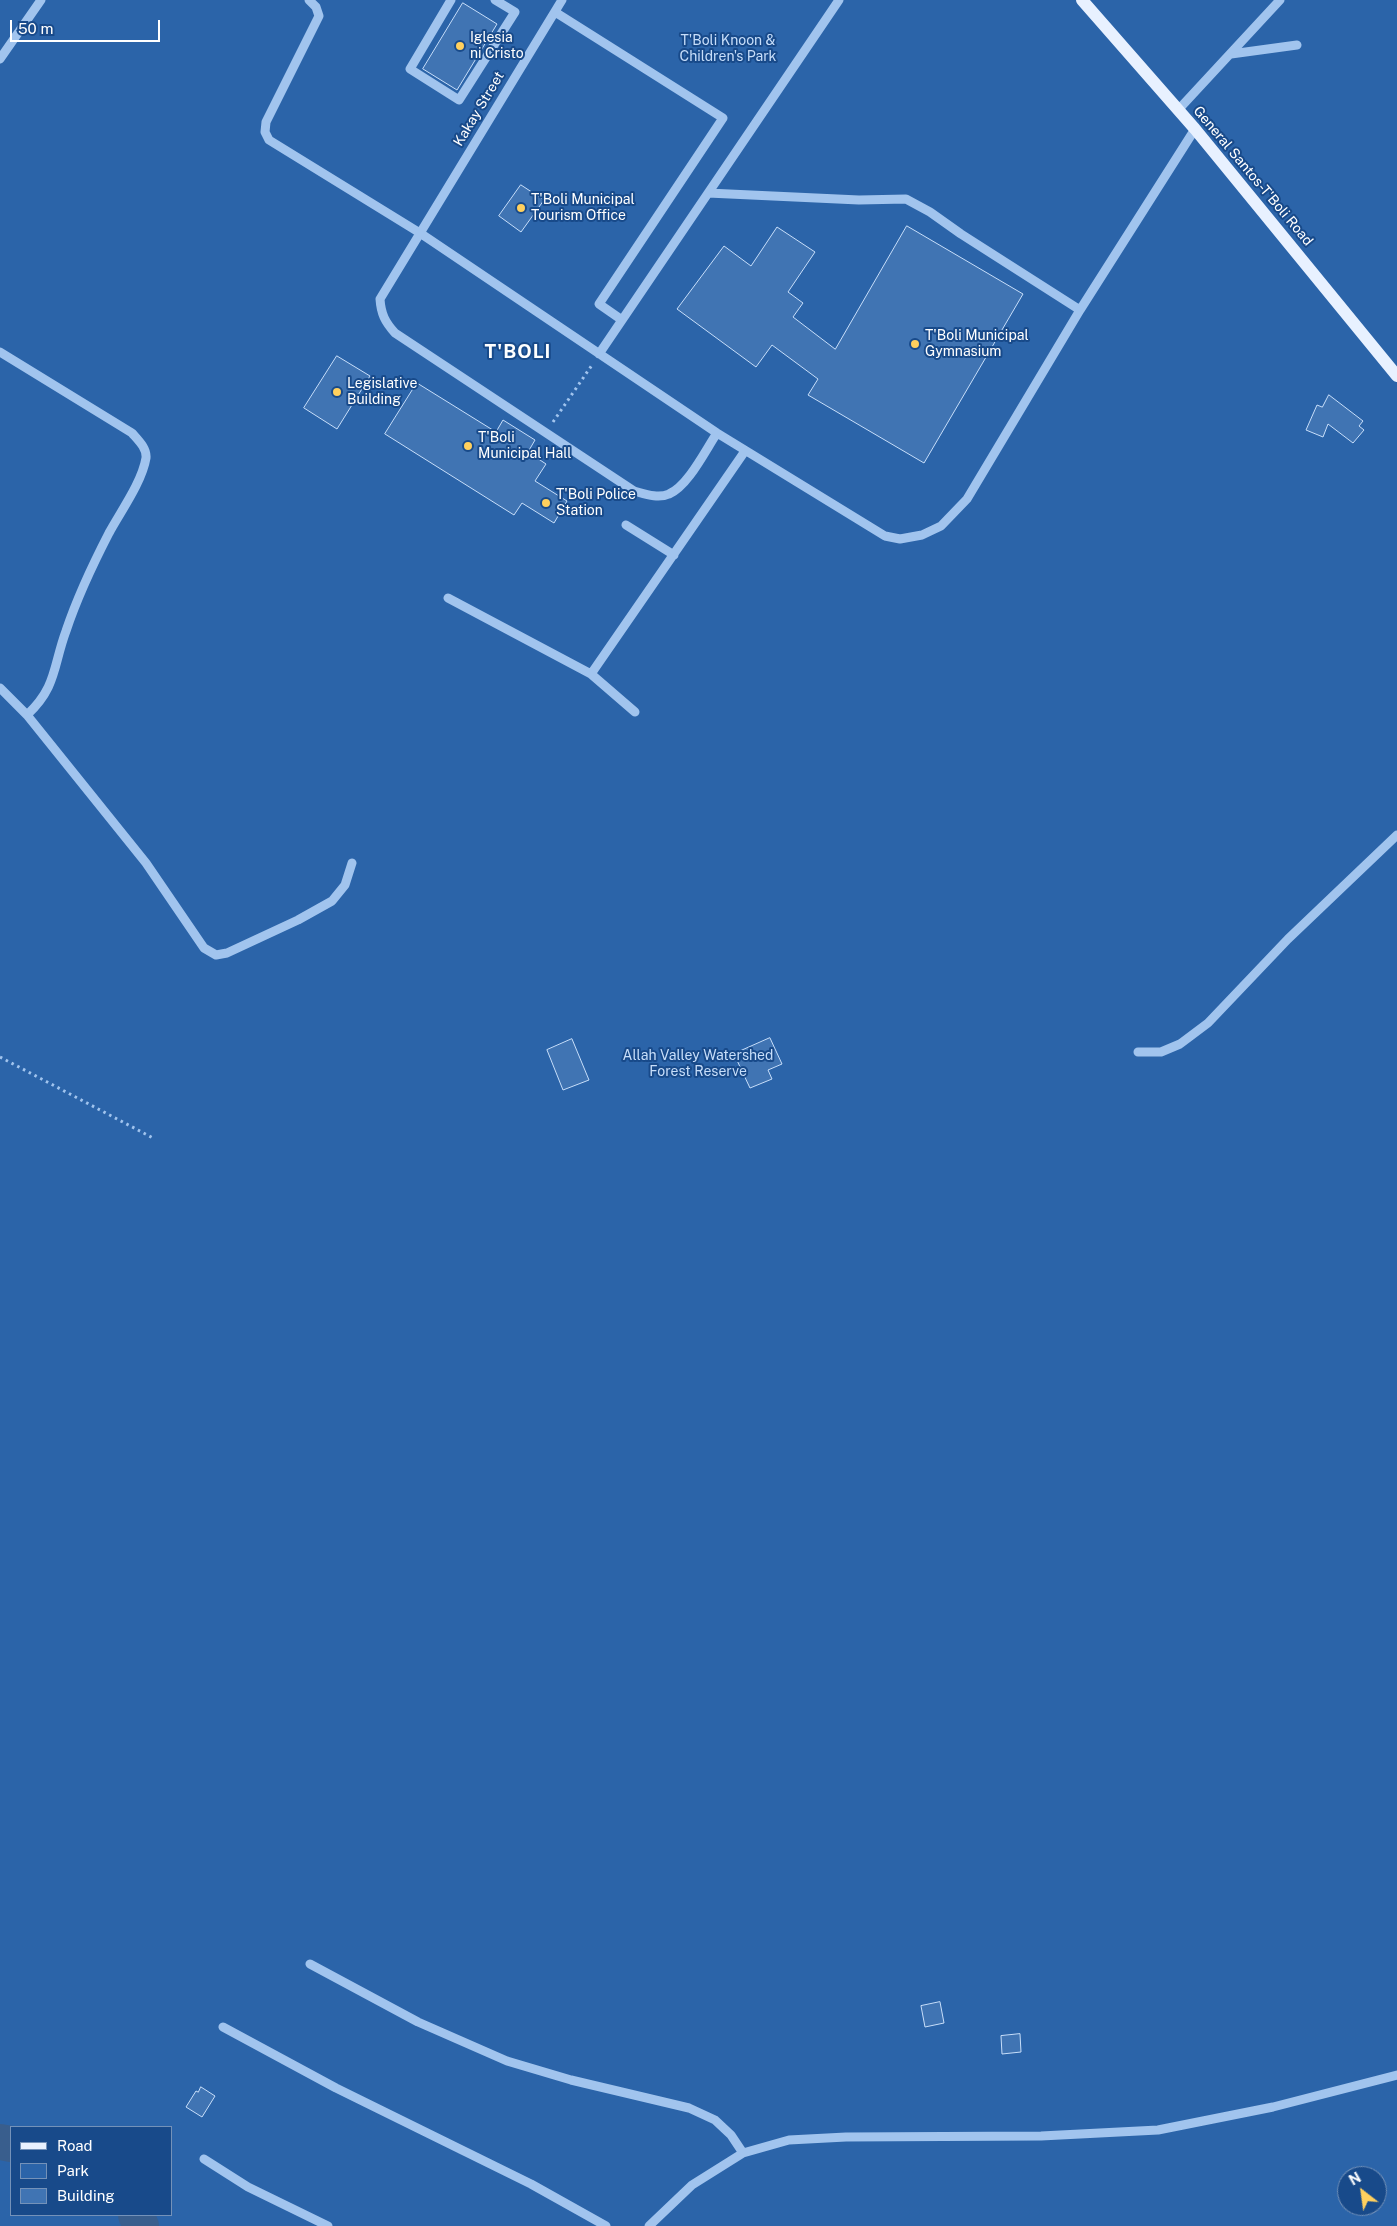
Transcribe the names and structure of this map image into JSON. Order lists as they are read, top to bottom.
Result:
{
  "streets": {
    "main road": ["General Santos-T'Boli Road"],
    "street": ["Kakay Street"]
  },
  "districts": ["T'BOLI"],
  "parks": ["T'Boli Knoon & Children's Park", "Allah Valley Watershed Forest Reserve"],
  "places": [
    "Iglesia ni Cristo",
    "T'Boli Municipal Tourism Office",
    "T'Boli Municipal Gymnasium",
    "Legislative Building",
    "T'Boli Municipal Hall",
    "T'Boli Police Station"
  ],
  "legend": ["Road", "Park", "Building"],
  "scale_bar": "50 m",
  "north": "top left"
}
